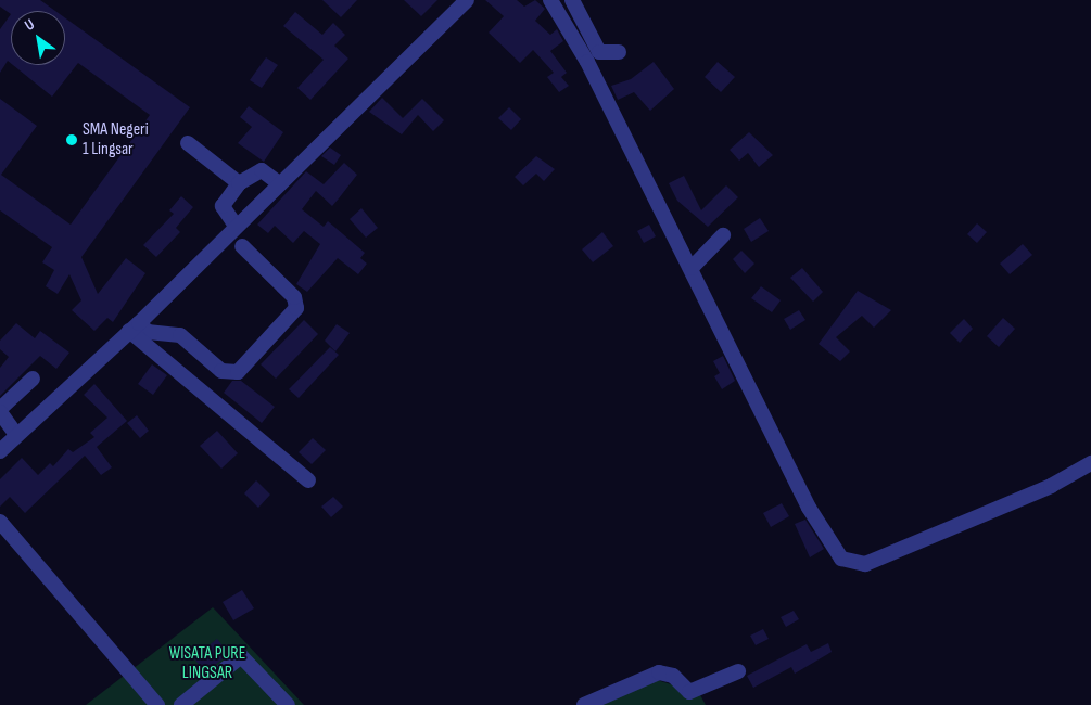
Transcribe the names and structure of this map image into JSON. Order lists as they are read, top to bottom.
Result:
{
  "parks": ["WISATA PURE LINGSAR"],
  "places": ["SMA Negeri 1 Lingsar"],
  "north": "top left"
}
